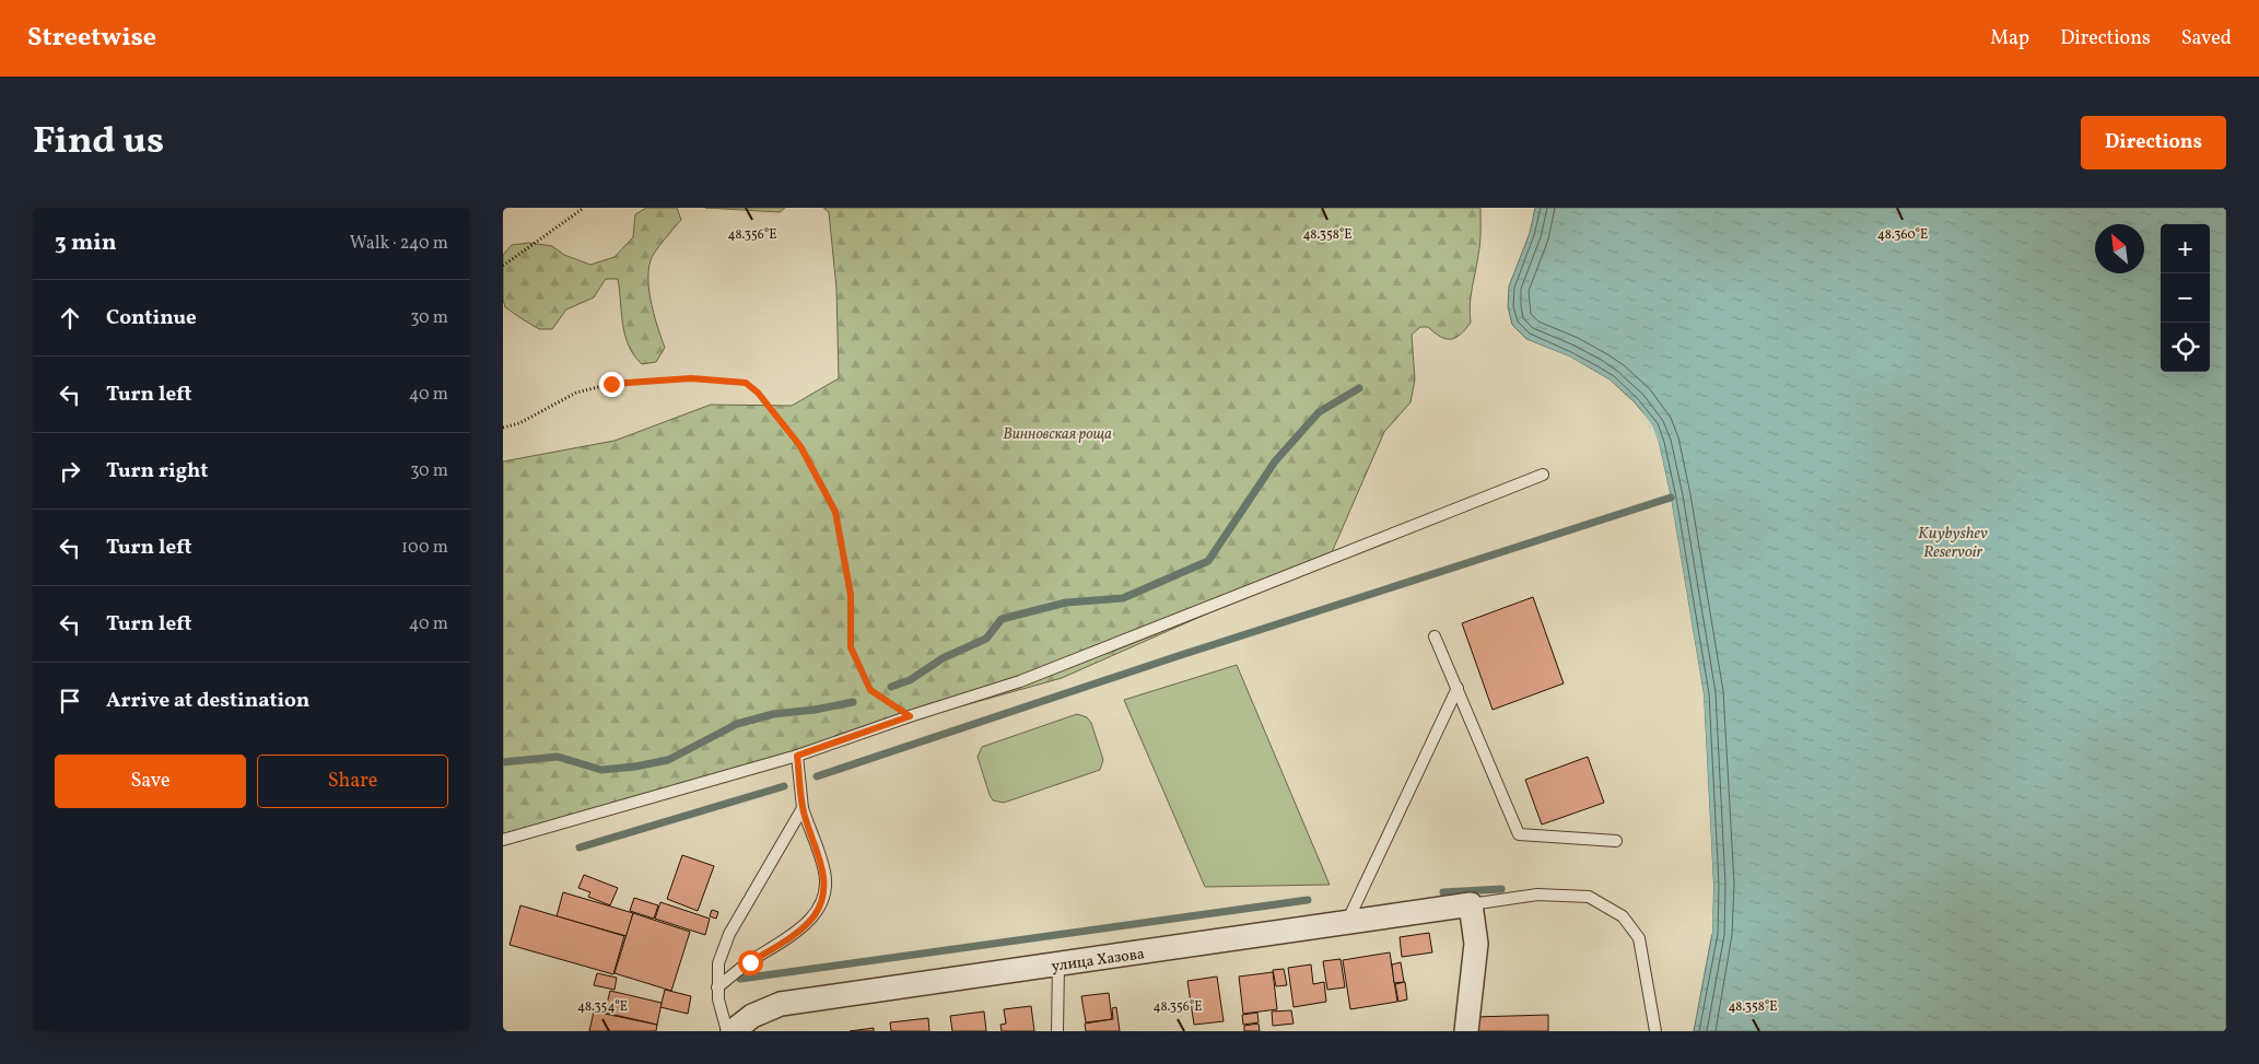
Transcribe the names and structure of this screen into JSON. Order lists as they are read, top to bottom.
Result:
{
  "streets": {
    "street": ["улица Хазова"]
  },
  "water": ["Kuybyshev Reservoir"],
  "parks": ["Винновская роща"],
  "north": "top left",
  "page": {
    "header": "Streetwise",
    "nav": ["Map", "Directions", "Saved"],
    "title": "Find us",
    "buttons": [
      "Directions",
      ["Save", "Share"]
    ],
    "heading": ["3 min", "Walk · 240 m"],
    "map_buttons": ["+", "−"],
    "list": [
      ["Continue", "30 m"],
      ["Turn left", "40 m"],
      ["Turn right", "30 m"],
      ["Turn left", "100 m"],
      ["Turn left", "40 m"],
      "Arrive at destination"
    ]
  },
  "coordinates": [
    "48.356°E",
    "48.358°E",
    "48.360°E",
    "48.354°E"
  ]
}
